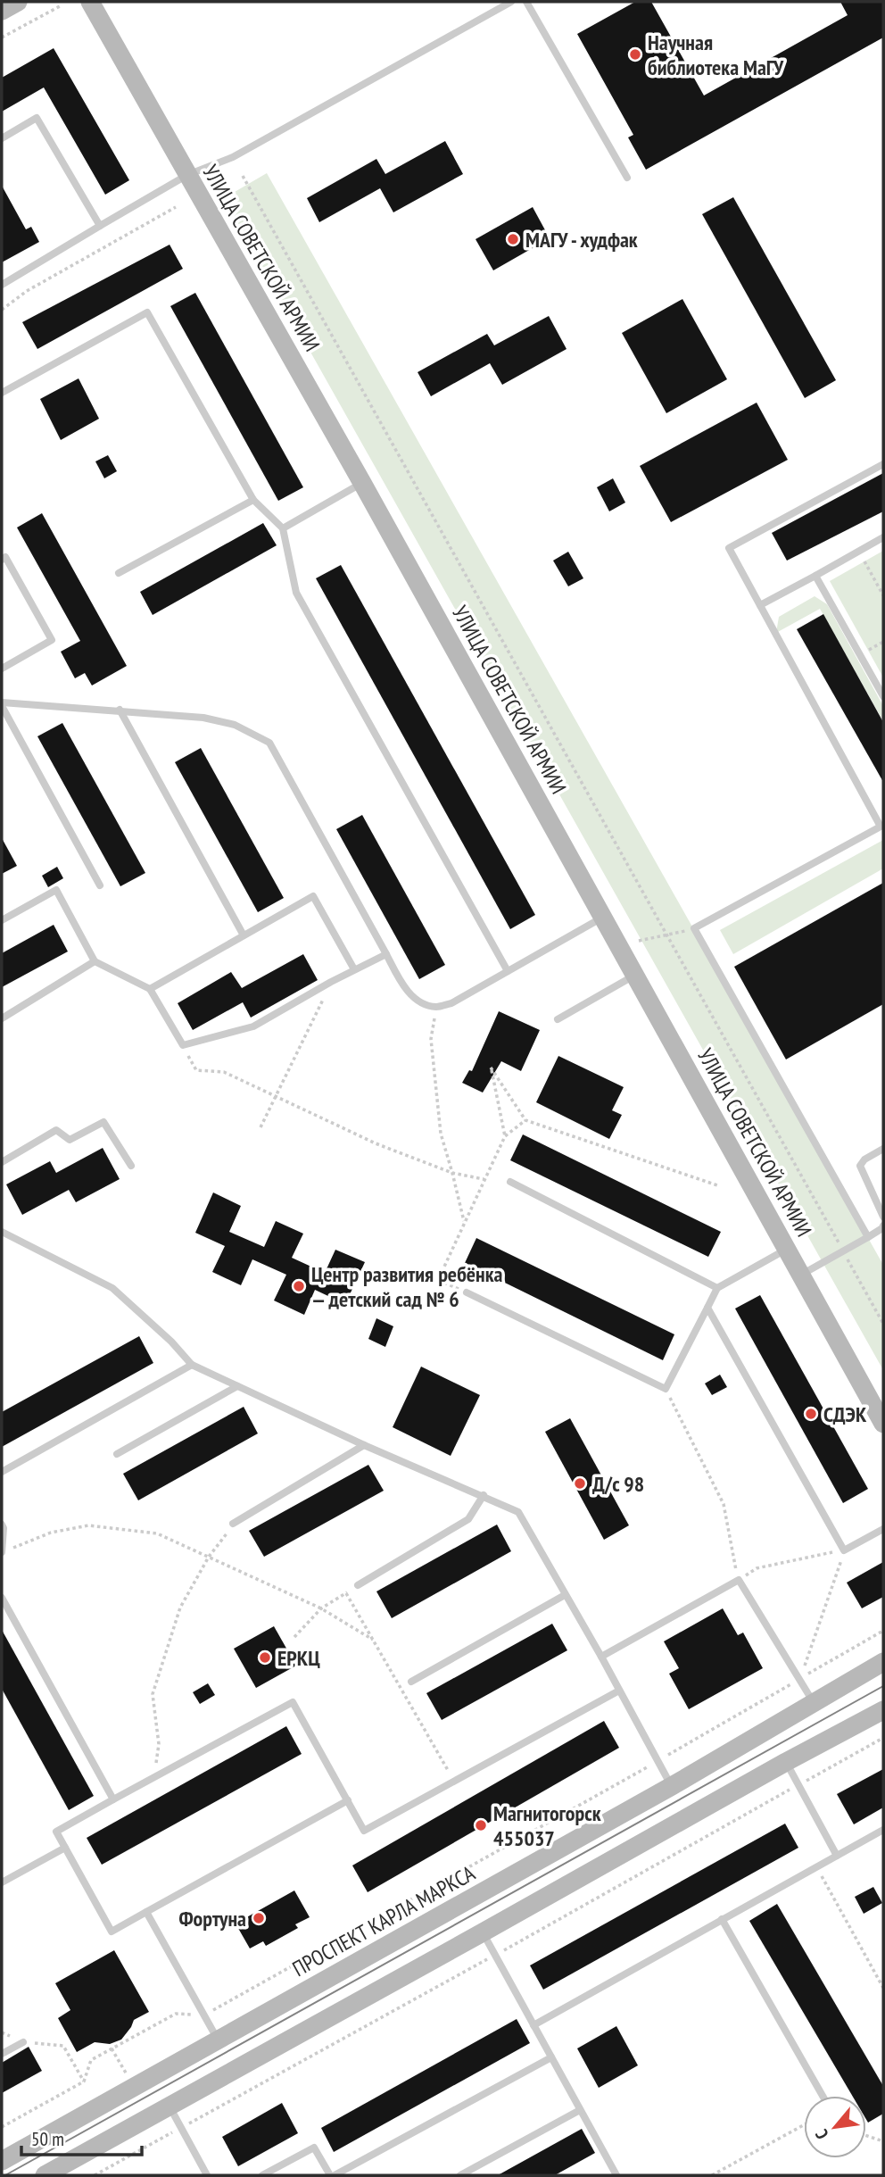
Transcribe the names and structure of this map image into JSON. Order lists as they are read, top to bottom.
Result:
{
  "streets": {
    "main road": ["УЛИЦА СОВЕТСКОЙ АРМИИ", "ПРОСПЕКТ КАРЛА МАРКСА"]
  },
  "places": [
    "Научная библиотека МаГУ",
    "МАГУ - худфак",
    "Центр развития ребёнка — детский сад № 6",
    "СДЭК",
    "Д/с 98",
    "ЕРКЦ",
    "Магнитогорск 455037",
    "Фортуна"
  ],
  "scale_bar": "50 m",
  "north": "bottom left"
}
